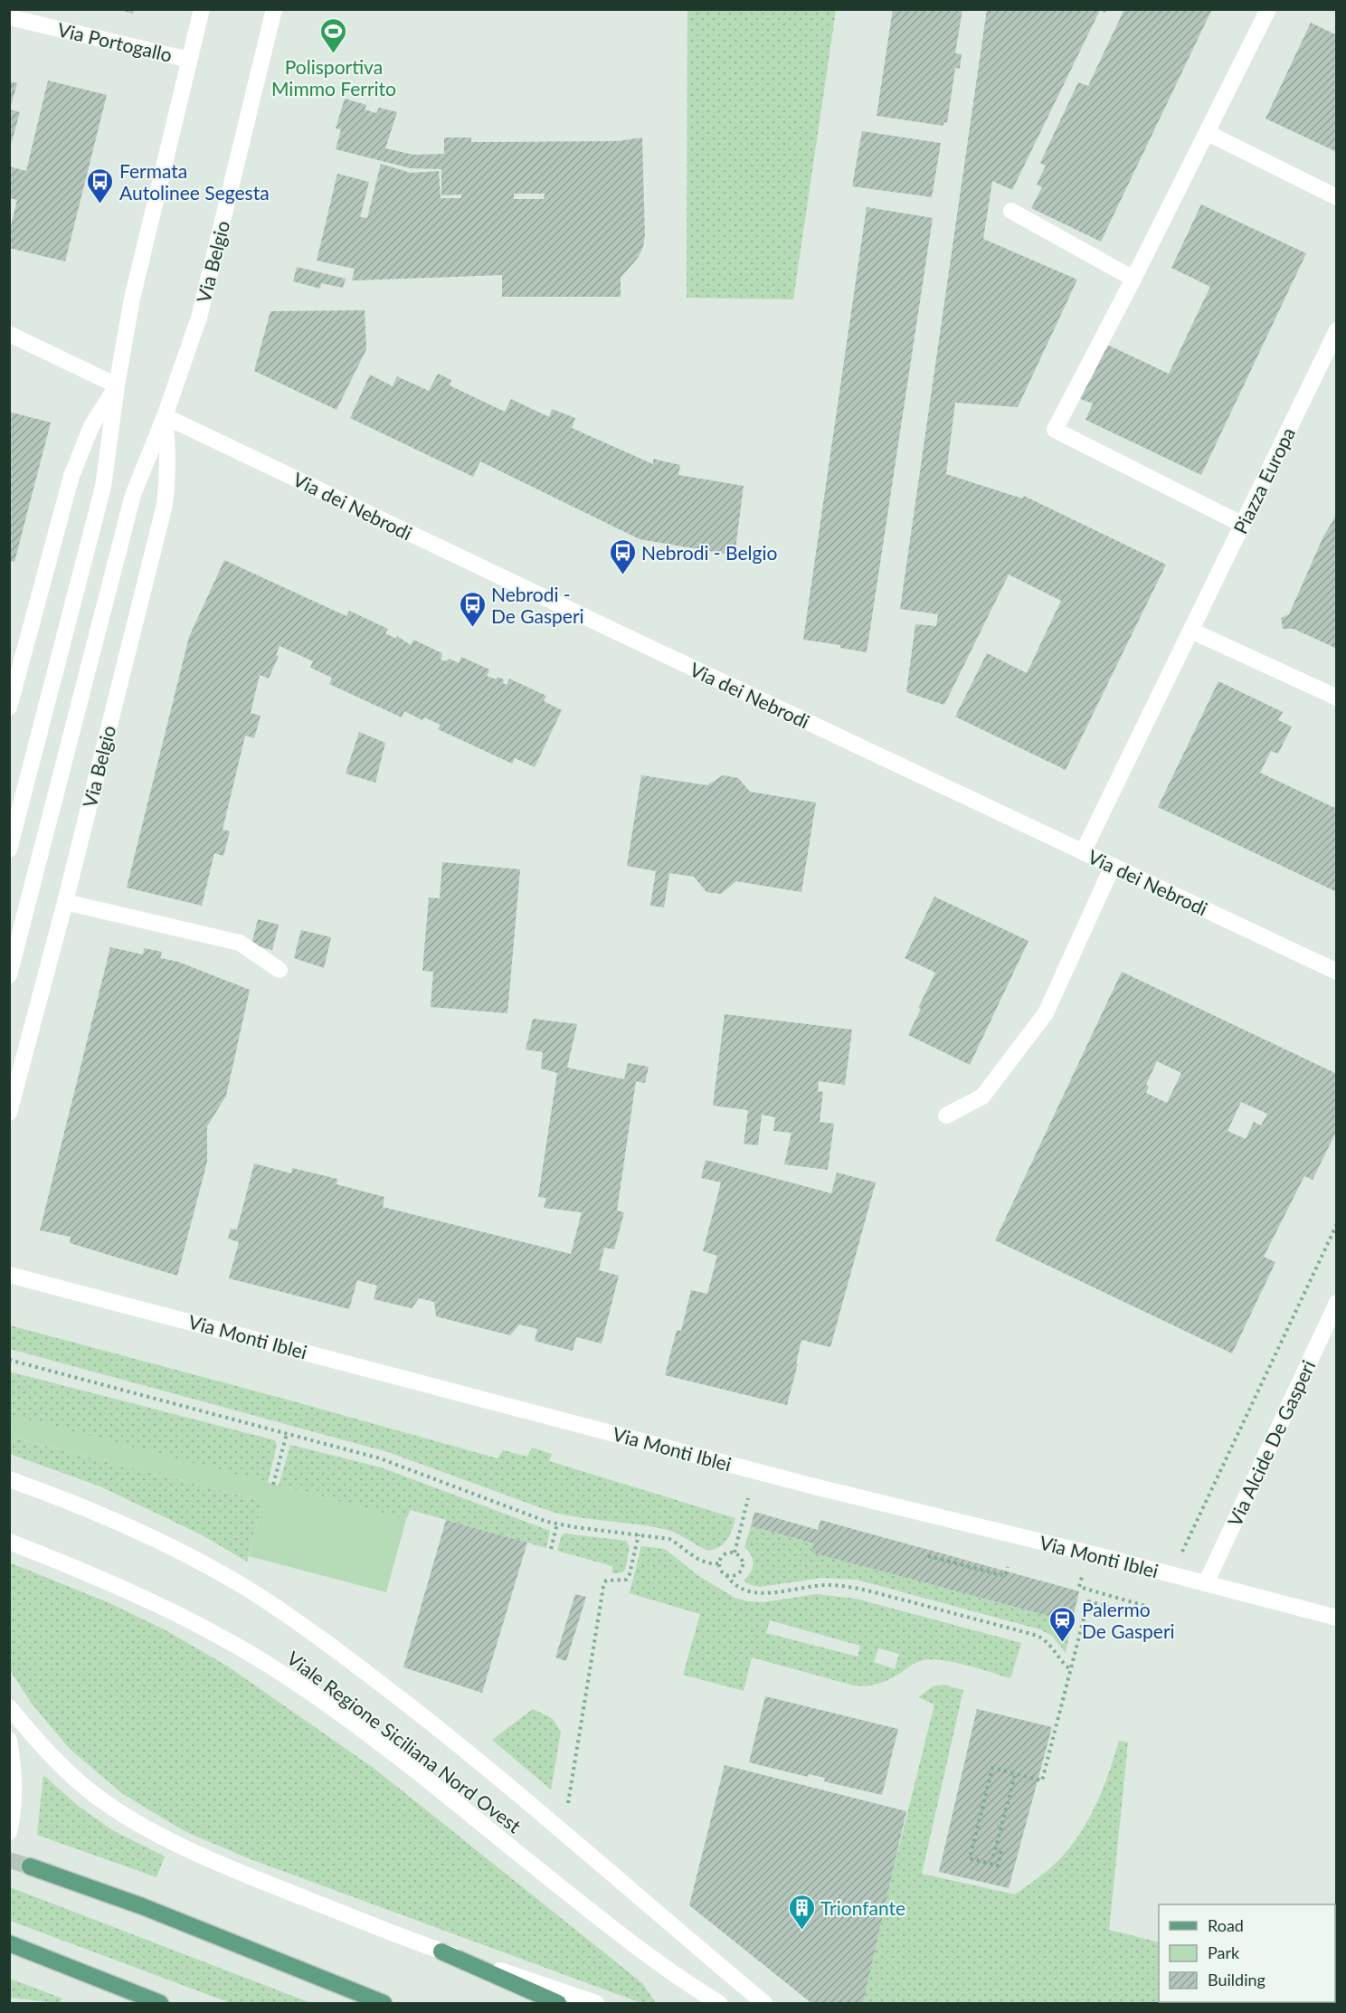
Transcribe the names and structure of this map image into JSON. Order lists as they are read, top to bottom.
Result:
{
  "streets": {
    "street": [
      "Via Portogallo",
      "Via Belgio",
      "Piazza Europa",
      "Via dei Nebrodi",
      "Via Monti Iblei",
      "Via Alcide De Gasperi",
      "Viale Regione Siciliana Nord Ovest"
    ]
  },
  "crossings": [
    ["Via Belgio", "Via dei Nebrodi"],
    ["Piazza Europa", "Via dei Nebrodi"],
    ["Via Monti Iblei", "Via Alcide De Gasperi"]
  ],
  "places": {
    "sports": ["Polisportiva Mimmo Ferrito"],
    "bus stop": ["Fermata Autolinee Segesta", "Nebrodi - Belgio", "Nebrodi - De Gasperi"],
    "station": ["Palermo De Gasperi"],
    "building": ["Trionfante"]
  },
  "legend": ["Road", "Park", "Building"]
}
